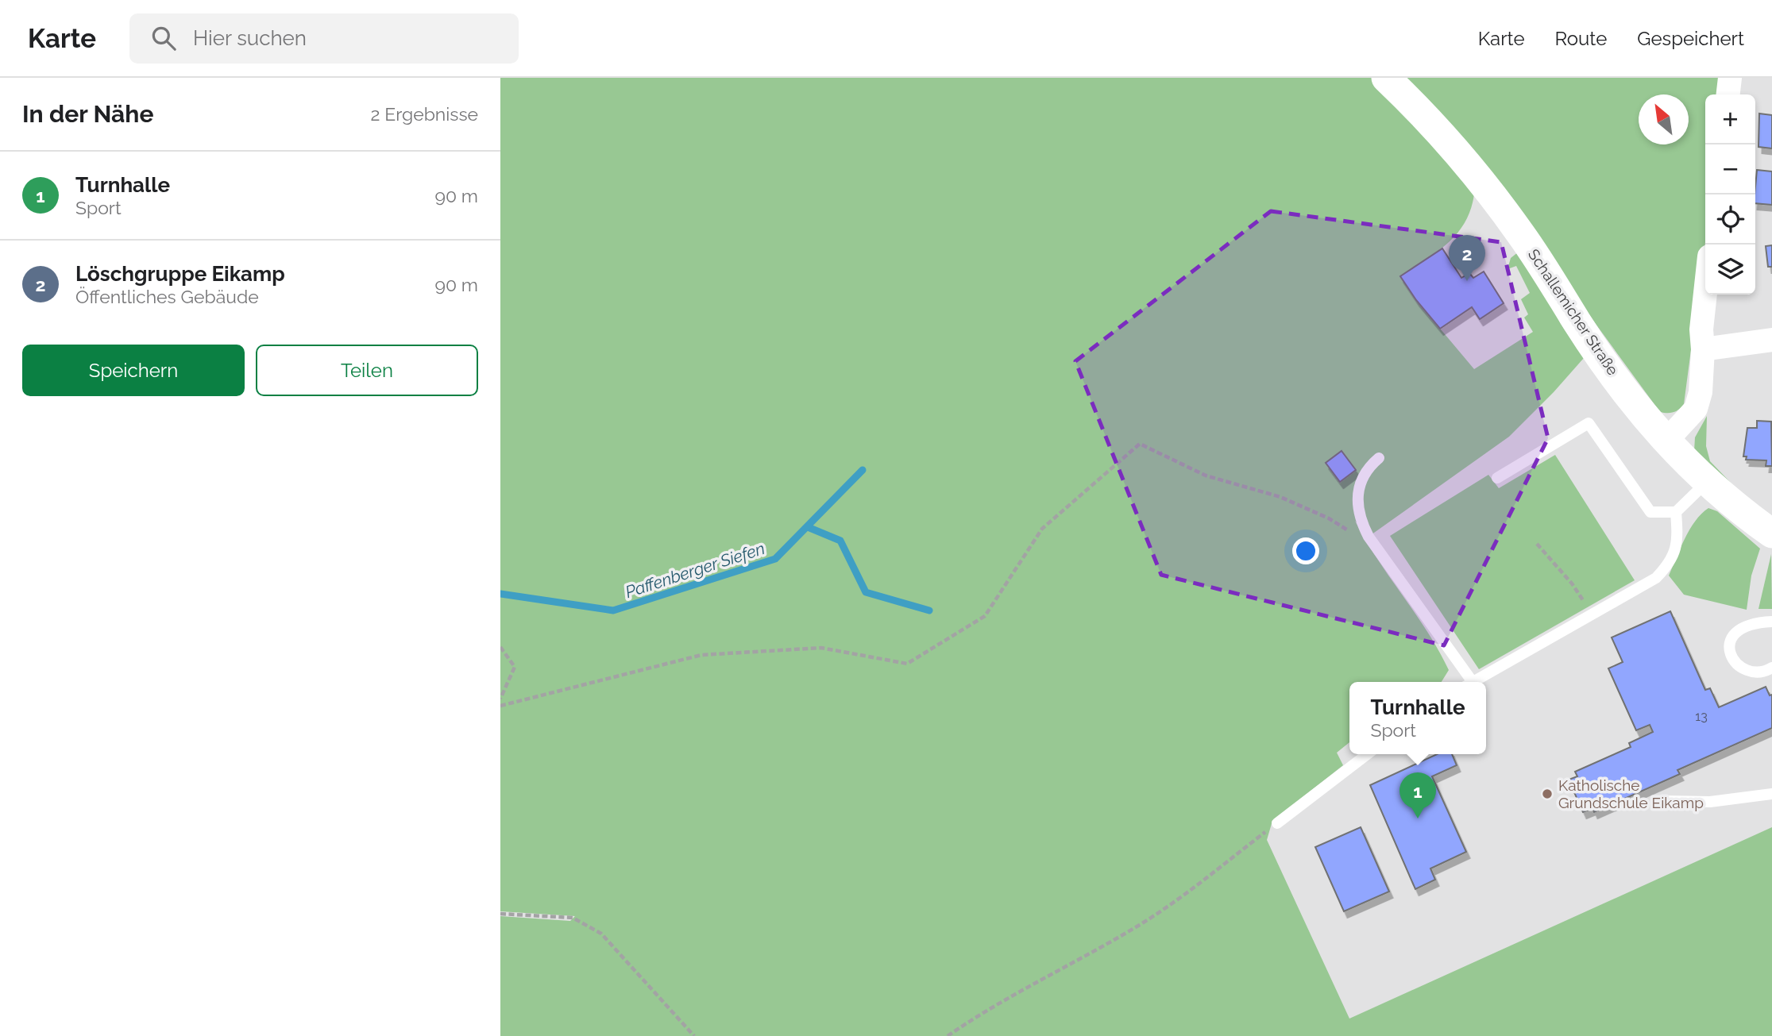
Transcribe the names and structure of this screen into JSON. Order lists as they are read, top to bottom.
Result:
{
  "streets": {
    "street": ["Schallemicher Straße"]
  },
  "water": ["Paffenberger Siefen"],
  "places": ["Katholische Grundschule Eikamp"],
  "house_numbers": ["13"],
  "north": "top left",
  "page": {
    "header": "Karte",
    "search": "Hier suchen",
    "nav": ["Karte", "Route", "Gespeichert"],
    "heading": ["In der Nähe", "2 Ergebnisse"],
    "map_buttons": ["+", "−"],
    "list": [
      {
        "mark": "1",
        "name": "Turnhalle",
        "note": "Sport",
        "value": "90 m"
      },
      {
        "mark": "2",
        "name": "Löschgruppe Eikamp",
        "note": "Öffentliches Gebäude",
        "value": "90 m"
      }
    ],
    "pins": ["2", "1"],
    "buttons": ["Speichern", "Teilen"],
    "popup": ["Turnhalle", "Sport"]
  }
}
